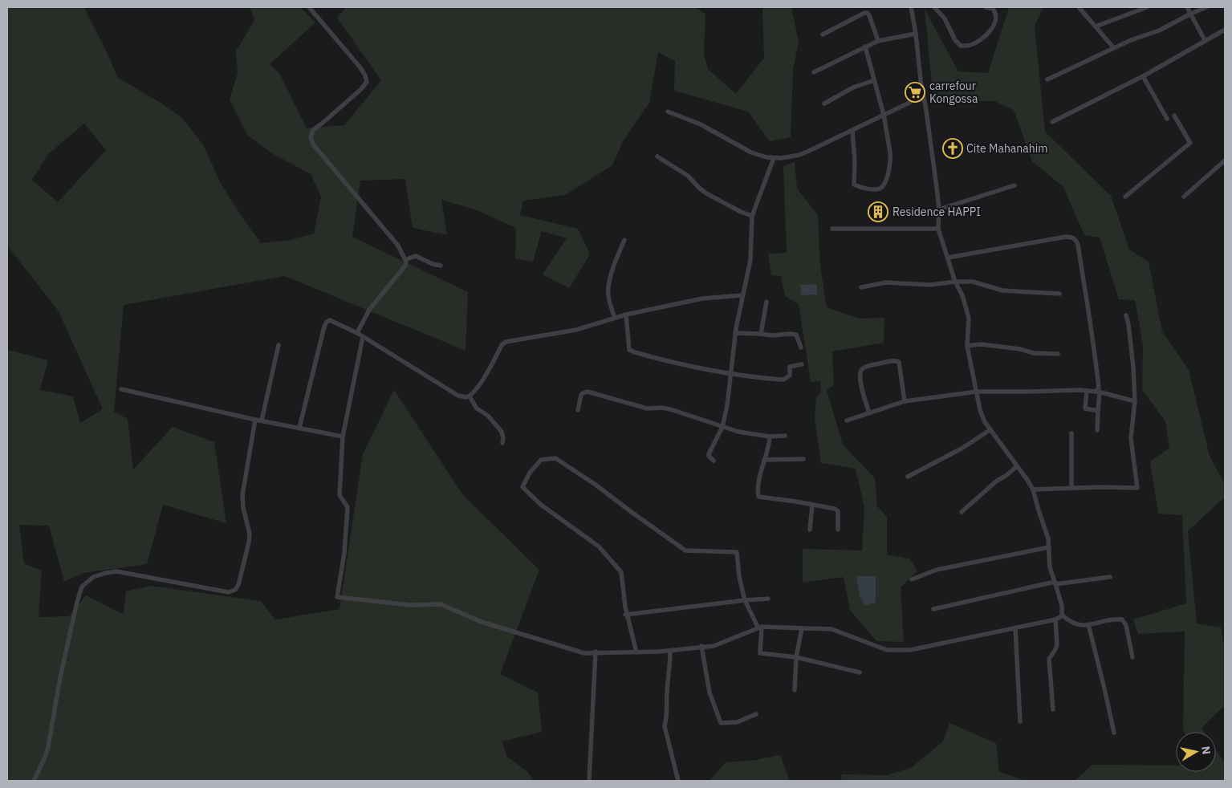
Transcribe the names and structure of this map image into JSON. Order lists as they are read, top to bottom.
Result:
{
  "places": {
    "supermarket": ["carrefour Kongossa"],
    "church": ["Cite Mahanahim"],
    "building": ["Residence HAPPI"]
  },
  "north": "right"
}
